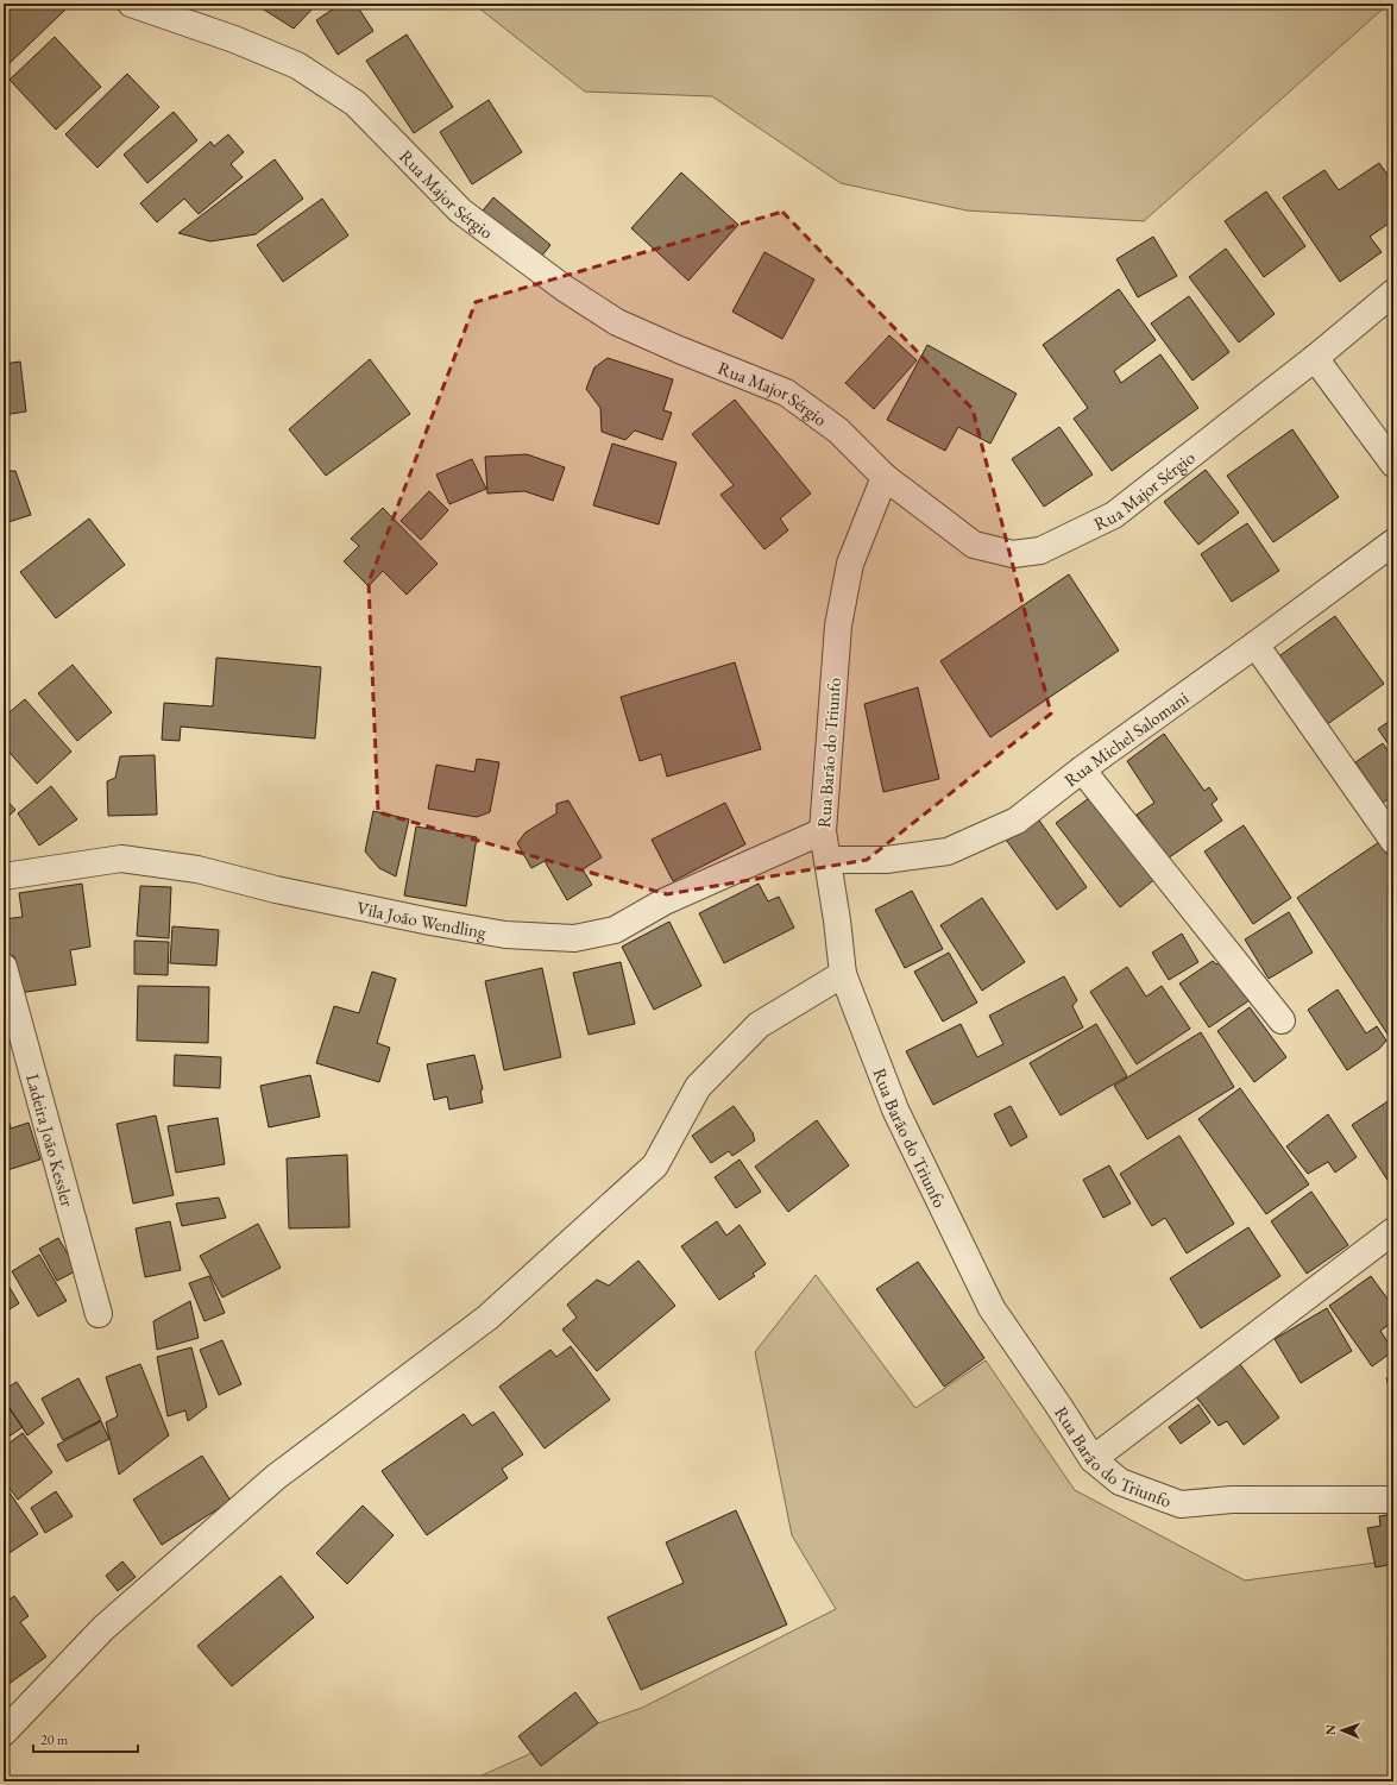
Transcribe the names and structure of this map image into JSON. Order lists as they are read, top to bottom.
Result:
{
  "streets": {
    "street": [
      "Rua Major Sérgio",
      "Rua Michel Salomani",
      "Rua Barão do Triunfo",
      "Vila João Wendling",
      "Ladeira João Kessler"
    ]
  },
  "crossings": [
    ["Rua Major Sérgio", "Rua Barão do Triunfo"],
    ["Rua Michel Salomani", "Rua Barão do Triunfo"],
    ["Rua Barão do Triunfo", "Vila João Wendling"]
  ],
  "scale_bar": "20 m",
  "north": "left"
}
